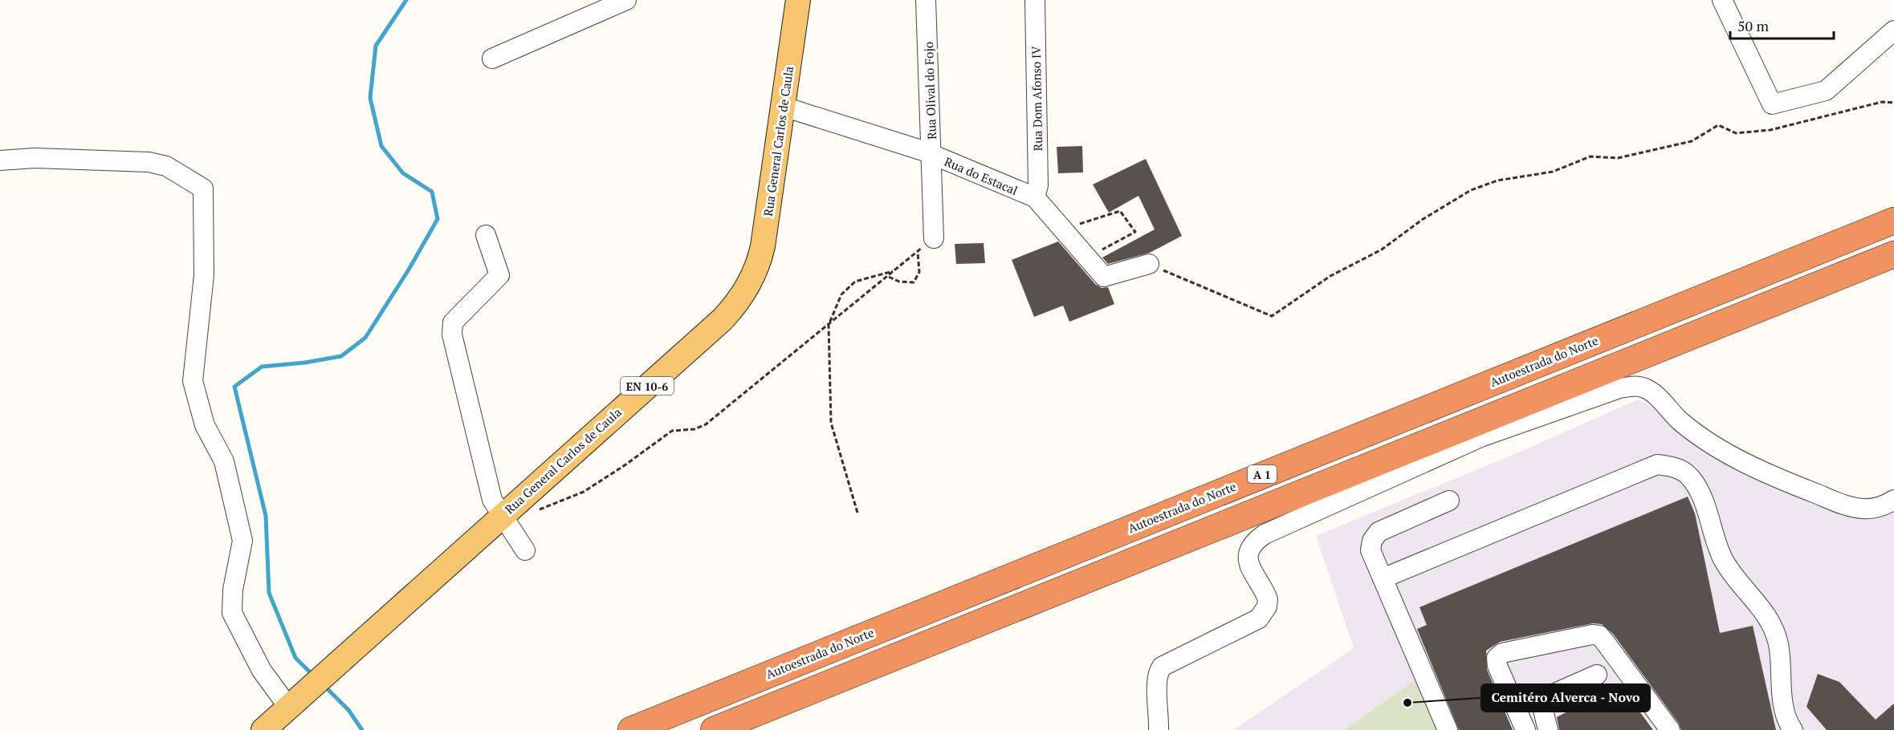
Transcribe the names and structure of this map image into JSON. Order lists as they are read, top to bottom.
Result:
{
  "streets": {
    "highway": ["Autoestrada do Norte", "A 1"],
    "main road": ["Rua General Carlos de Caula", "EN 10-6"],
    "street": ["Rua Olival do Fojo", "Rua Dom Afonso IV", "Rua do Estacal"]
  },
  "crossings": [
    ["Rua Olival do Fojo", "Rua do Estacal"],
    ["Rua Dom Afonso IV", "Rua do Estacal"],
    ["Rua General Carlos de Caula", "Rua do Estacal"]
  ],
  "places": ["Cemitéro Alverca - Novo"],
  "scale_bar": "50 m"
}
